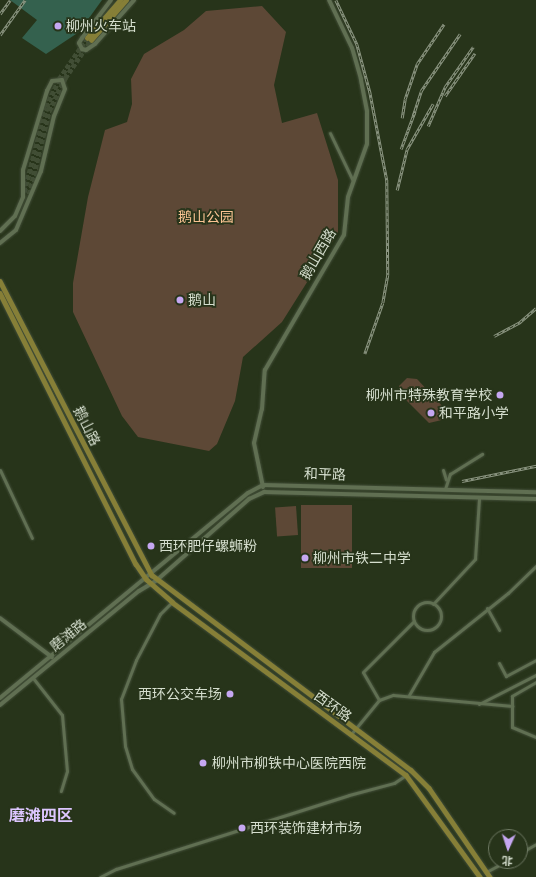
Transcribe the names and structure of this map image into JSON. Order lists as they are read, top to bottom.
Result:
{
  "streets": {
    "main road": ["鹅山路", "西环路"],
    "street": ["鹅山西路", "和平路", "磨滩路"]
  },
  "crossings": [
    ["鹅山西路", "和平路"],
    ["鹅山路", "和平路"],
    ["鹅山路", "磨滩路"],
    ["鹅山路", "西环路"],
    ["和平路", "磨滩路"],
    ["和平路", "西环路"],
    ["磨滩路", "西环路"]
  ],
  "districts": ["磨滩四区"],
  "parks": ["鹅山公园"],
  "places": [
    "柳州火车站",
    "鹅山",
    "柳州市特殊教育学校",
    "和平路小学",
    "西环肥仔螺蛳粉",
    "柳州市铁二中学",
    "西环公交车场",
    "柳州市柳铁中心医院西院",
    "西环装饰建材市场"
  ],
  "north": "bottom"
}
